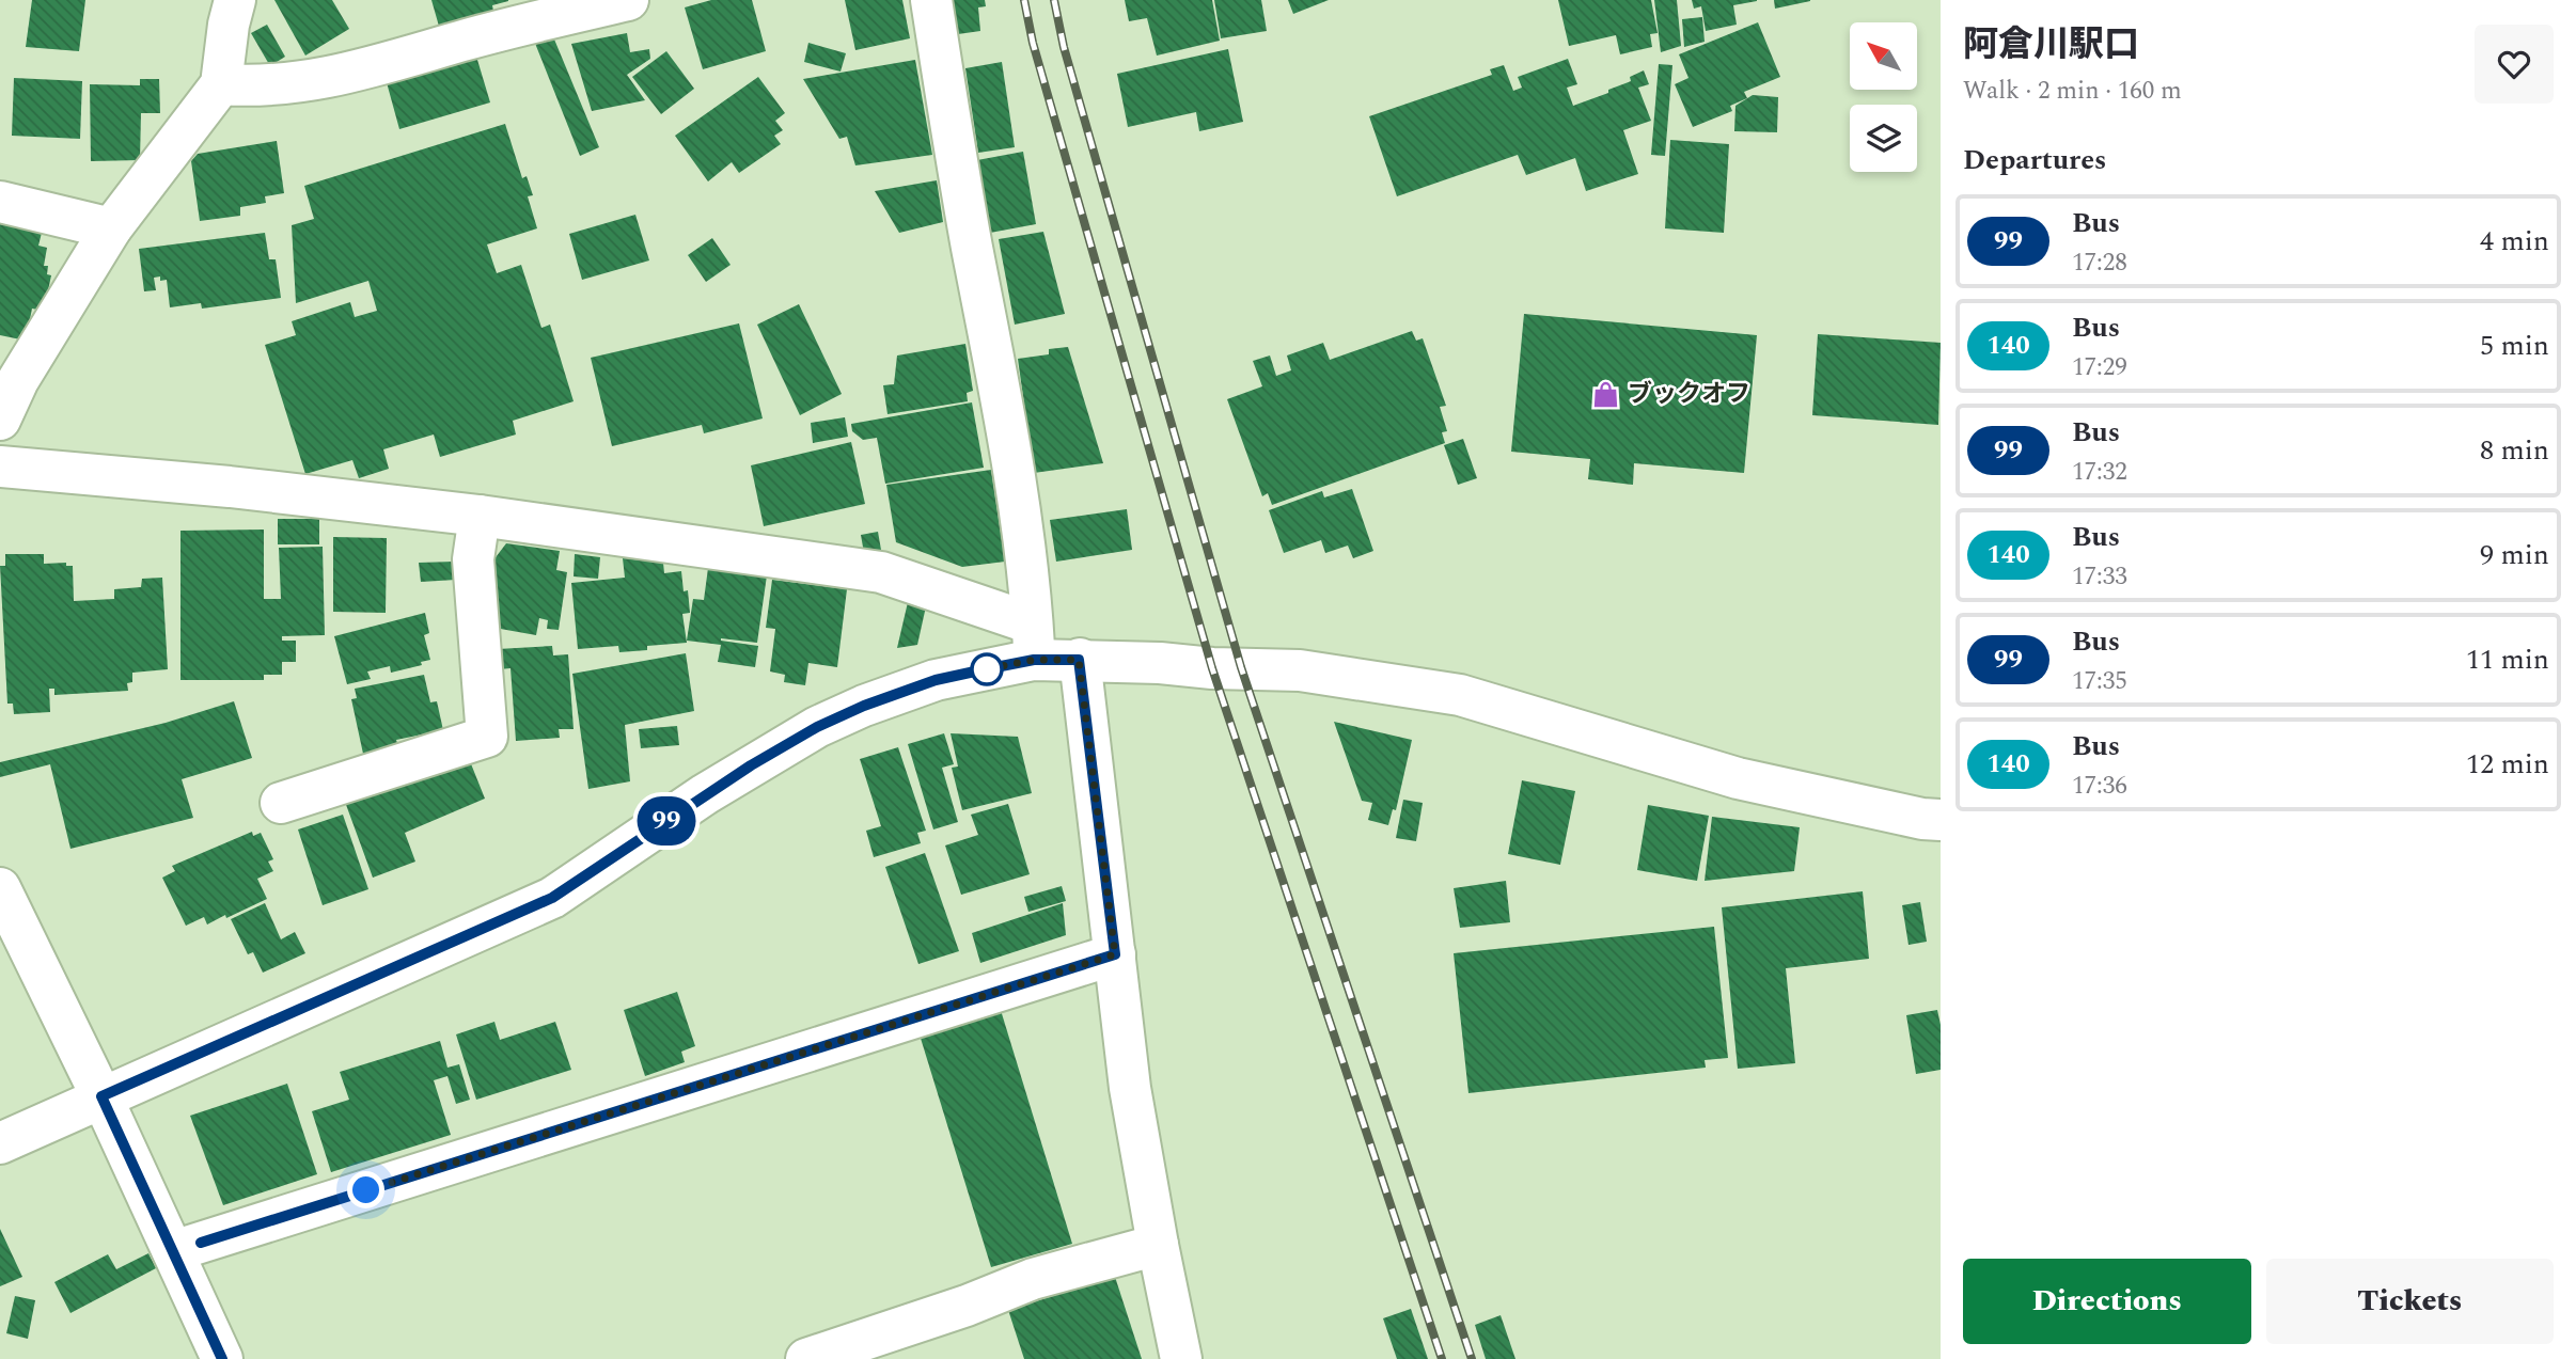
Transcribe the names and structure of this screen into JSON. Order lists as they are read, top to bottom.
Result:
{
  "places": {
    "shop": ["ブックオフ"]
  },
  "lines": ["bus line 99"],
  "north": "top left",
  "page": {
    "on_map": "99",
    "heading": [
      ["阿倉川駅口", "Walk · 2 min · 160 m"],
      "Departures"
    ],
    "list": [
      {
        "mark": "99",
        "name": "Bus",
        "note": "17:28",
        "value": "4 min"
      },
      {
        "mark": "140",
        "name": "Bus",
        "note": "17:29",
        "value": "5 min"
      },
      {
        "mark": "99",
        "name": "Bus",
        "note": "17:32",
        "value": "8 min"
      },
      {
        "mark": "140",
        "name": "Bus",
        "note": "17:33",
        "value": "9 min"
      },
      {
        "mark": "99",
        "name": "Bus",
        "note": "17:35",
        "value": "11 min"
      },
      {
        "mark": "140",
        "name": "Bus",
        "note": "17:36",
        "value": "12 min"
      }
    ],
    "buttons": ["Directions", "Tickets"]
  }
}
